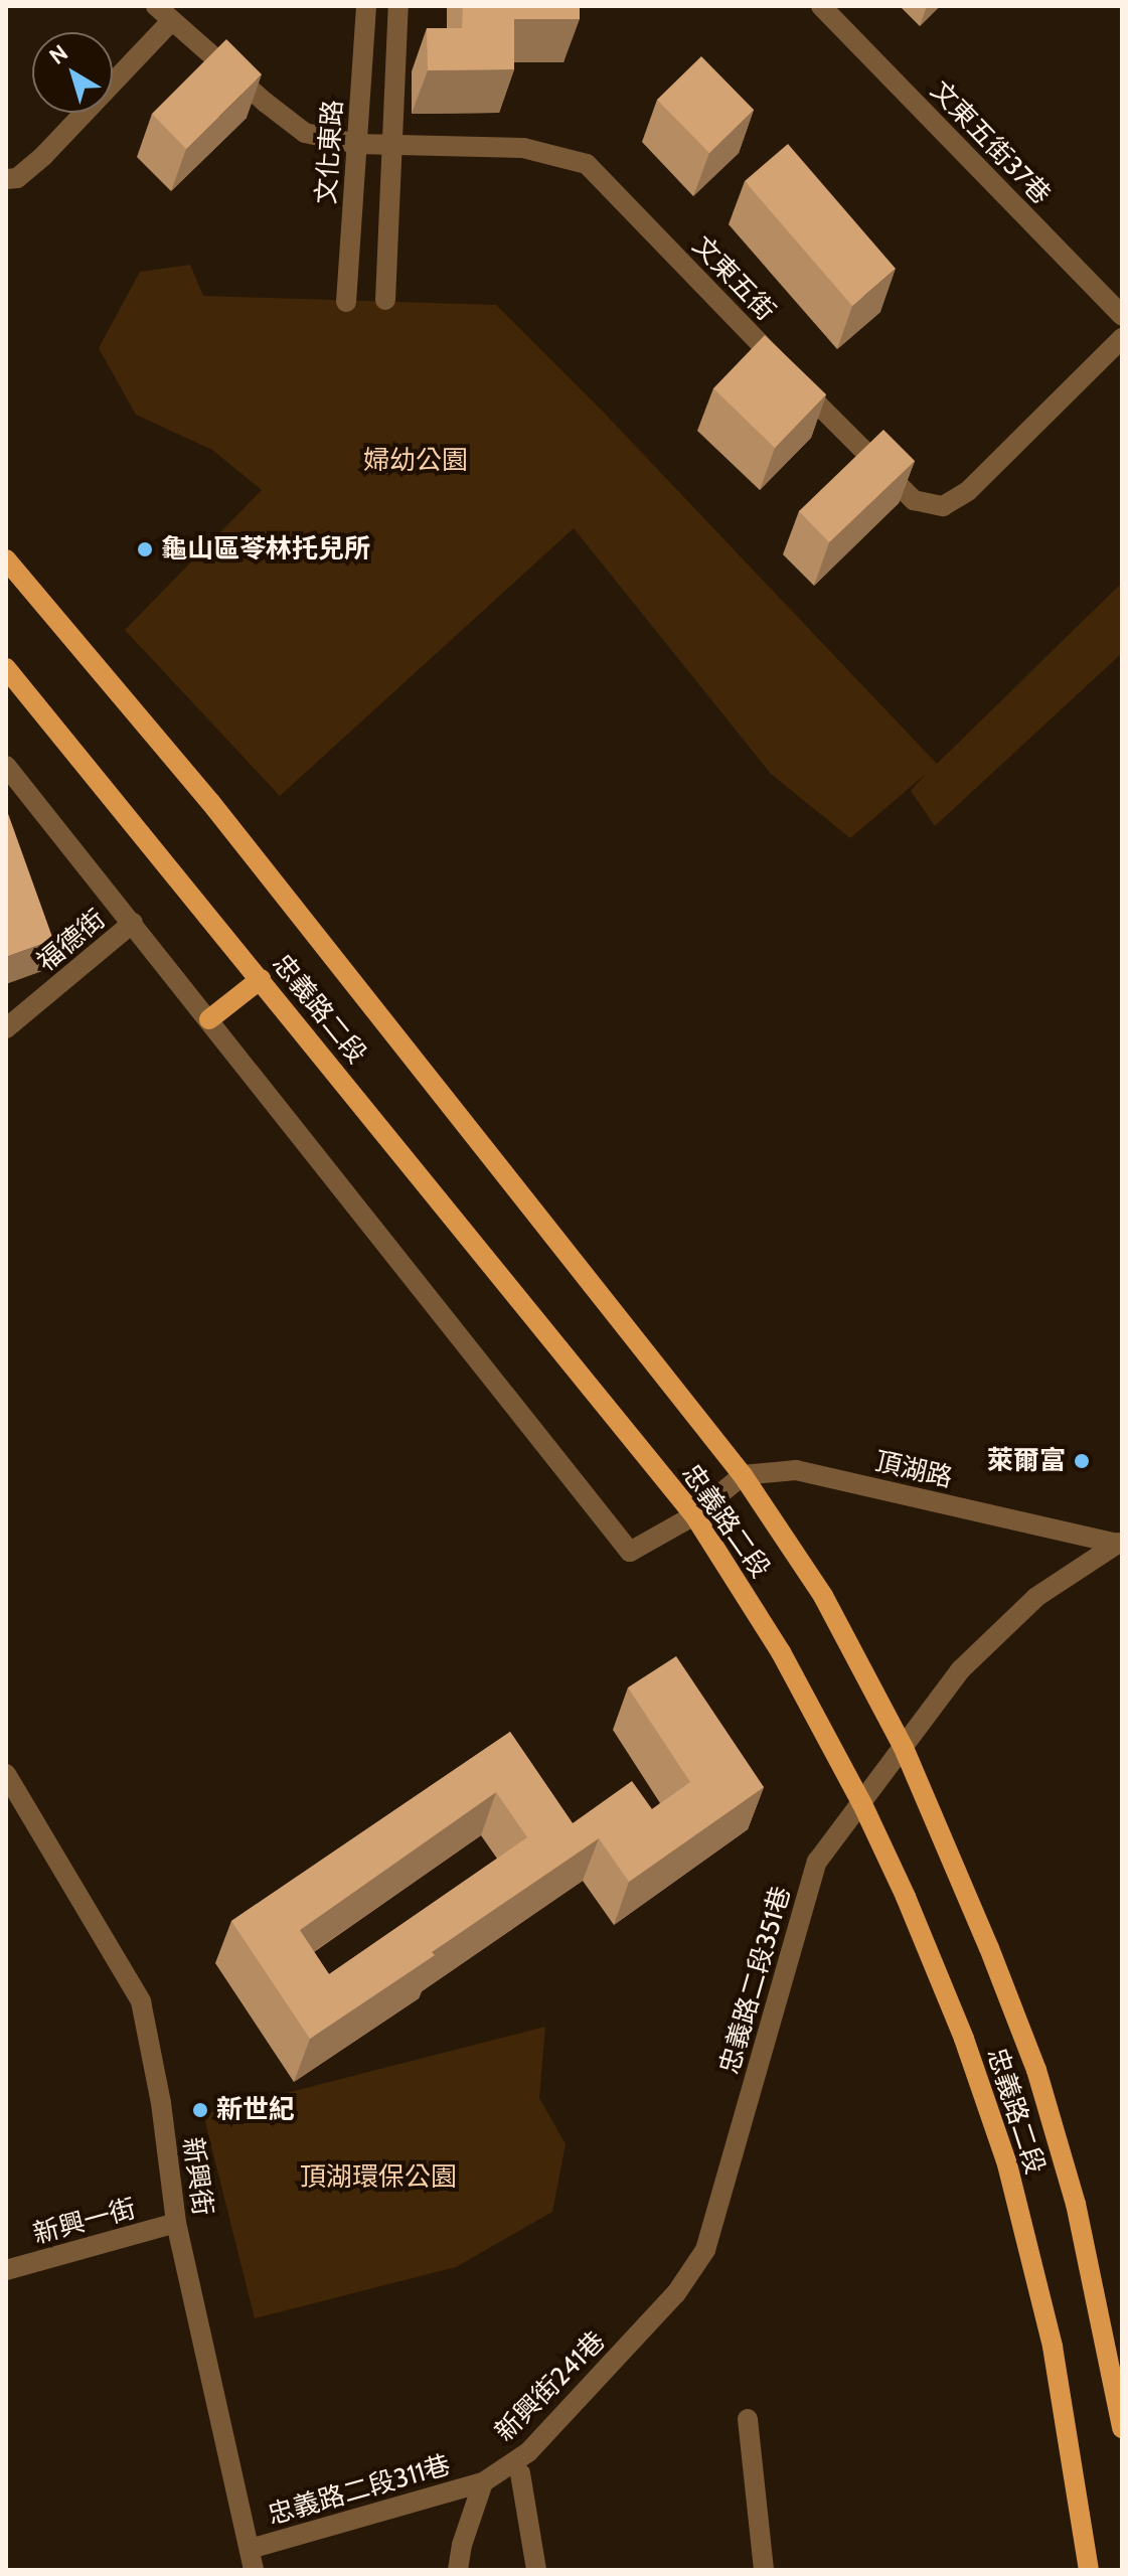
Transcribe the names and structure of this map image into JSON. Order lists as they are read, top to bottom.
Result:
{
  "streets": {
    "main road": ["忠義路二段"],
    "street": [
      "文東五街37巷",
      "文化東路",
      "文東五街",
      "福德街",
      "頂湖路",
      "忠義路二段351巷",
      "新興街",
      "新興一街",
      "新興街241巷",
      "忠義路二段311巷"
    ]
  },
  "crossings": [
    ["文化東路", "文東五街"],
    ["忠義路二段", "頂湖路"],
    ["忠義路二段", "忠義路二段351巷"],
    ["頂湖路", "忠義路二段351巷"],
    ["忠義路二段351巷", "新興街241巷"],
    ["新興街", "新興一街"],
    ["新興街", "忠義路二段311巷"],
    ["新興街241巷", "忠義路二段311巷"]
  ],
  "parks": ["婦幼公園", "頂湖環保公園"],
  "places": ["龜山區苓林托兒所", "萊爾富", "新世紀"],
  "north": "top left"
}
